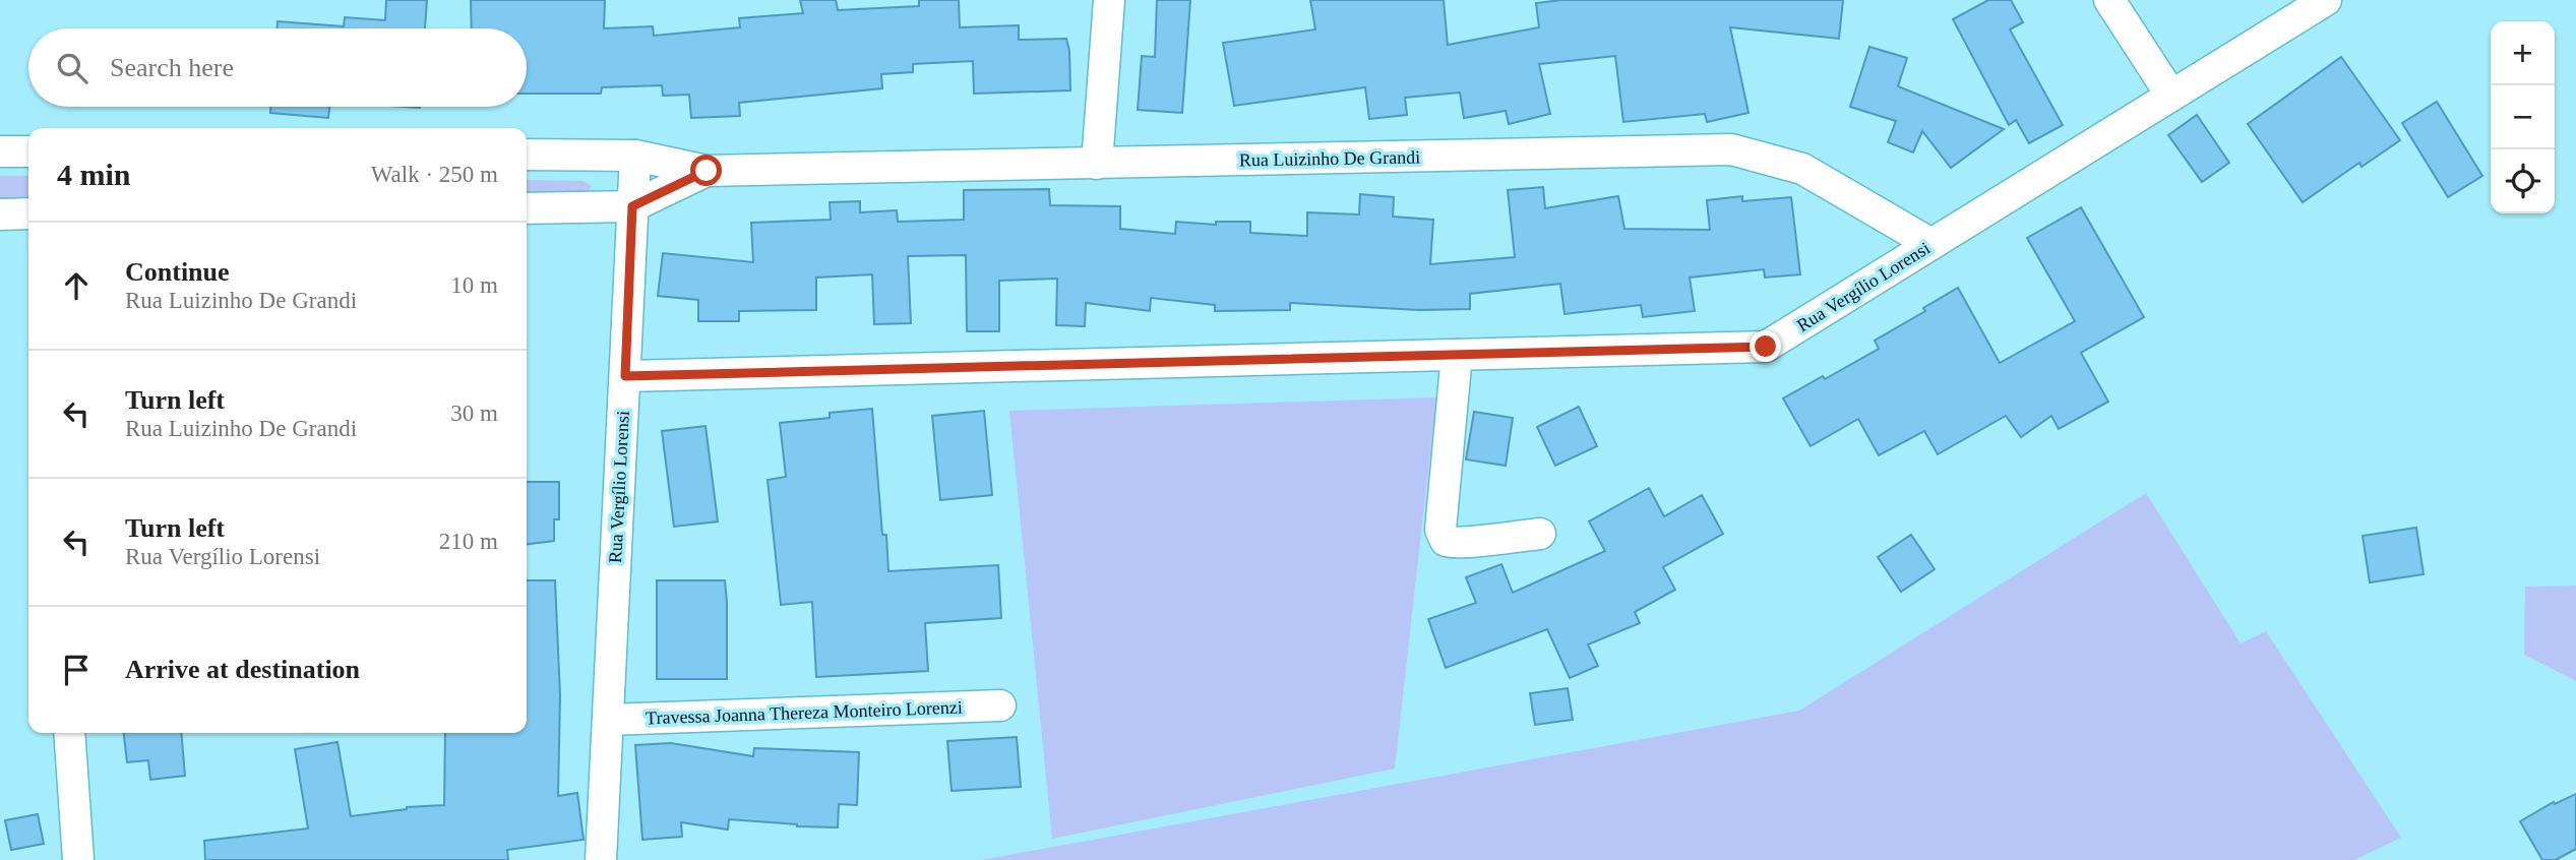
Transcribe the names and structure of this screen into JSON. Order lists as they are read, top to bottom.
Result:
{
  "streets": {
    "street": ["Rua Luizinho De Grandi", "Rua Vergílio Lorensi", "Travessa Joanna Thereza Monteiro Lorenzi"]
  },
  "crossings": [
    ["Rua Luizinho De Grandi", "Rua Vergílio Lorensi"],
    ["Rua Vergílio Lorensi", "Travessa Joanna Thereza Monteiro Lorenzi"]
  ],
  "page": {
    "map_buttons": ["+", "−"],
    "search": "Search here",
    "heading": ["4 min", "Walk · 250 m"],
    "list": [
      ["Continue", "Rua Luizinho De Grandi", "10 m"],
      ["Turn left", "Rua Luizinho De Grandi", "30 m"],
      ["Turn left", "Rua Vergílio Lorensi", "210 m"],
      "Arrive at destination"
    ]
  }
}
